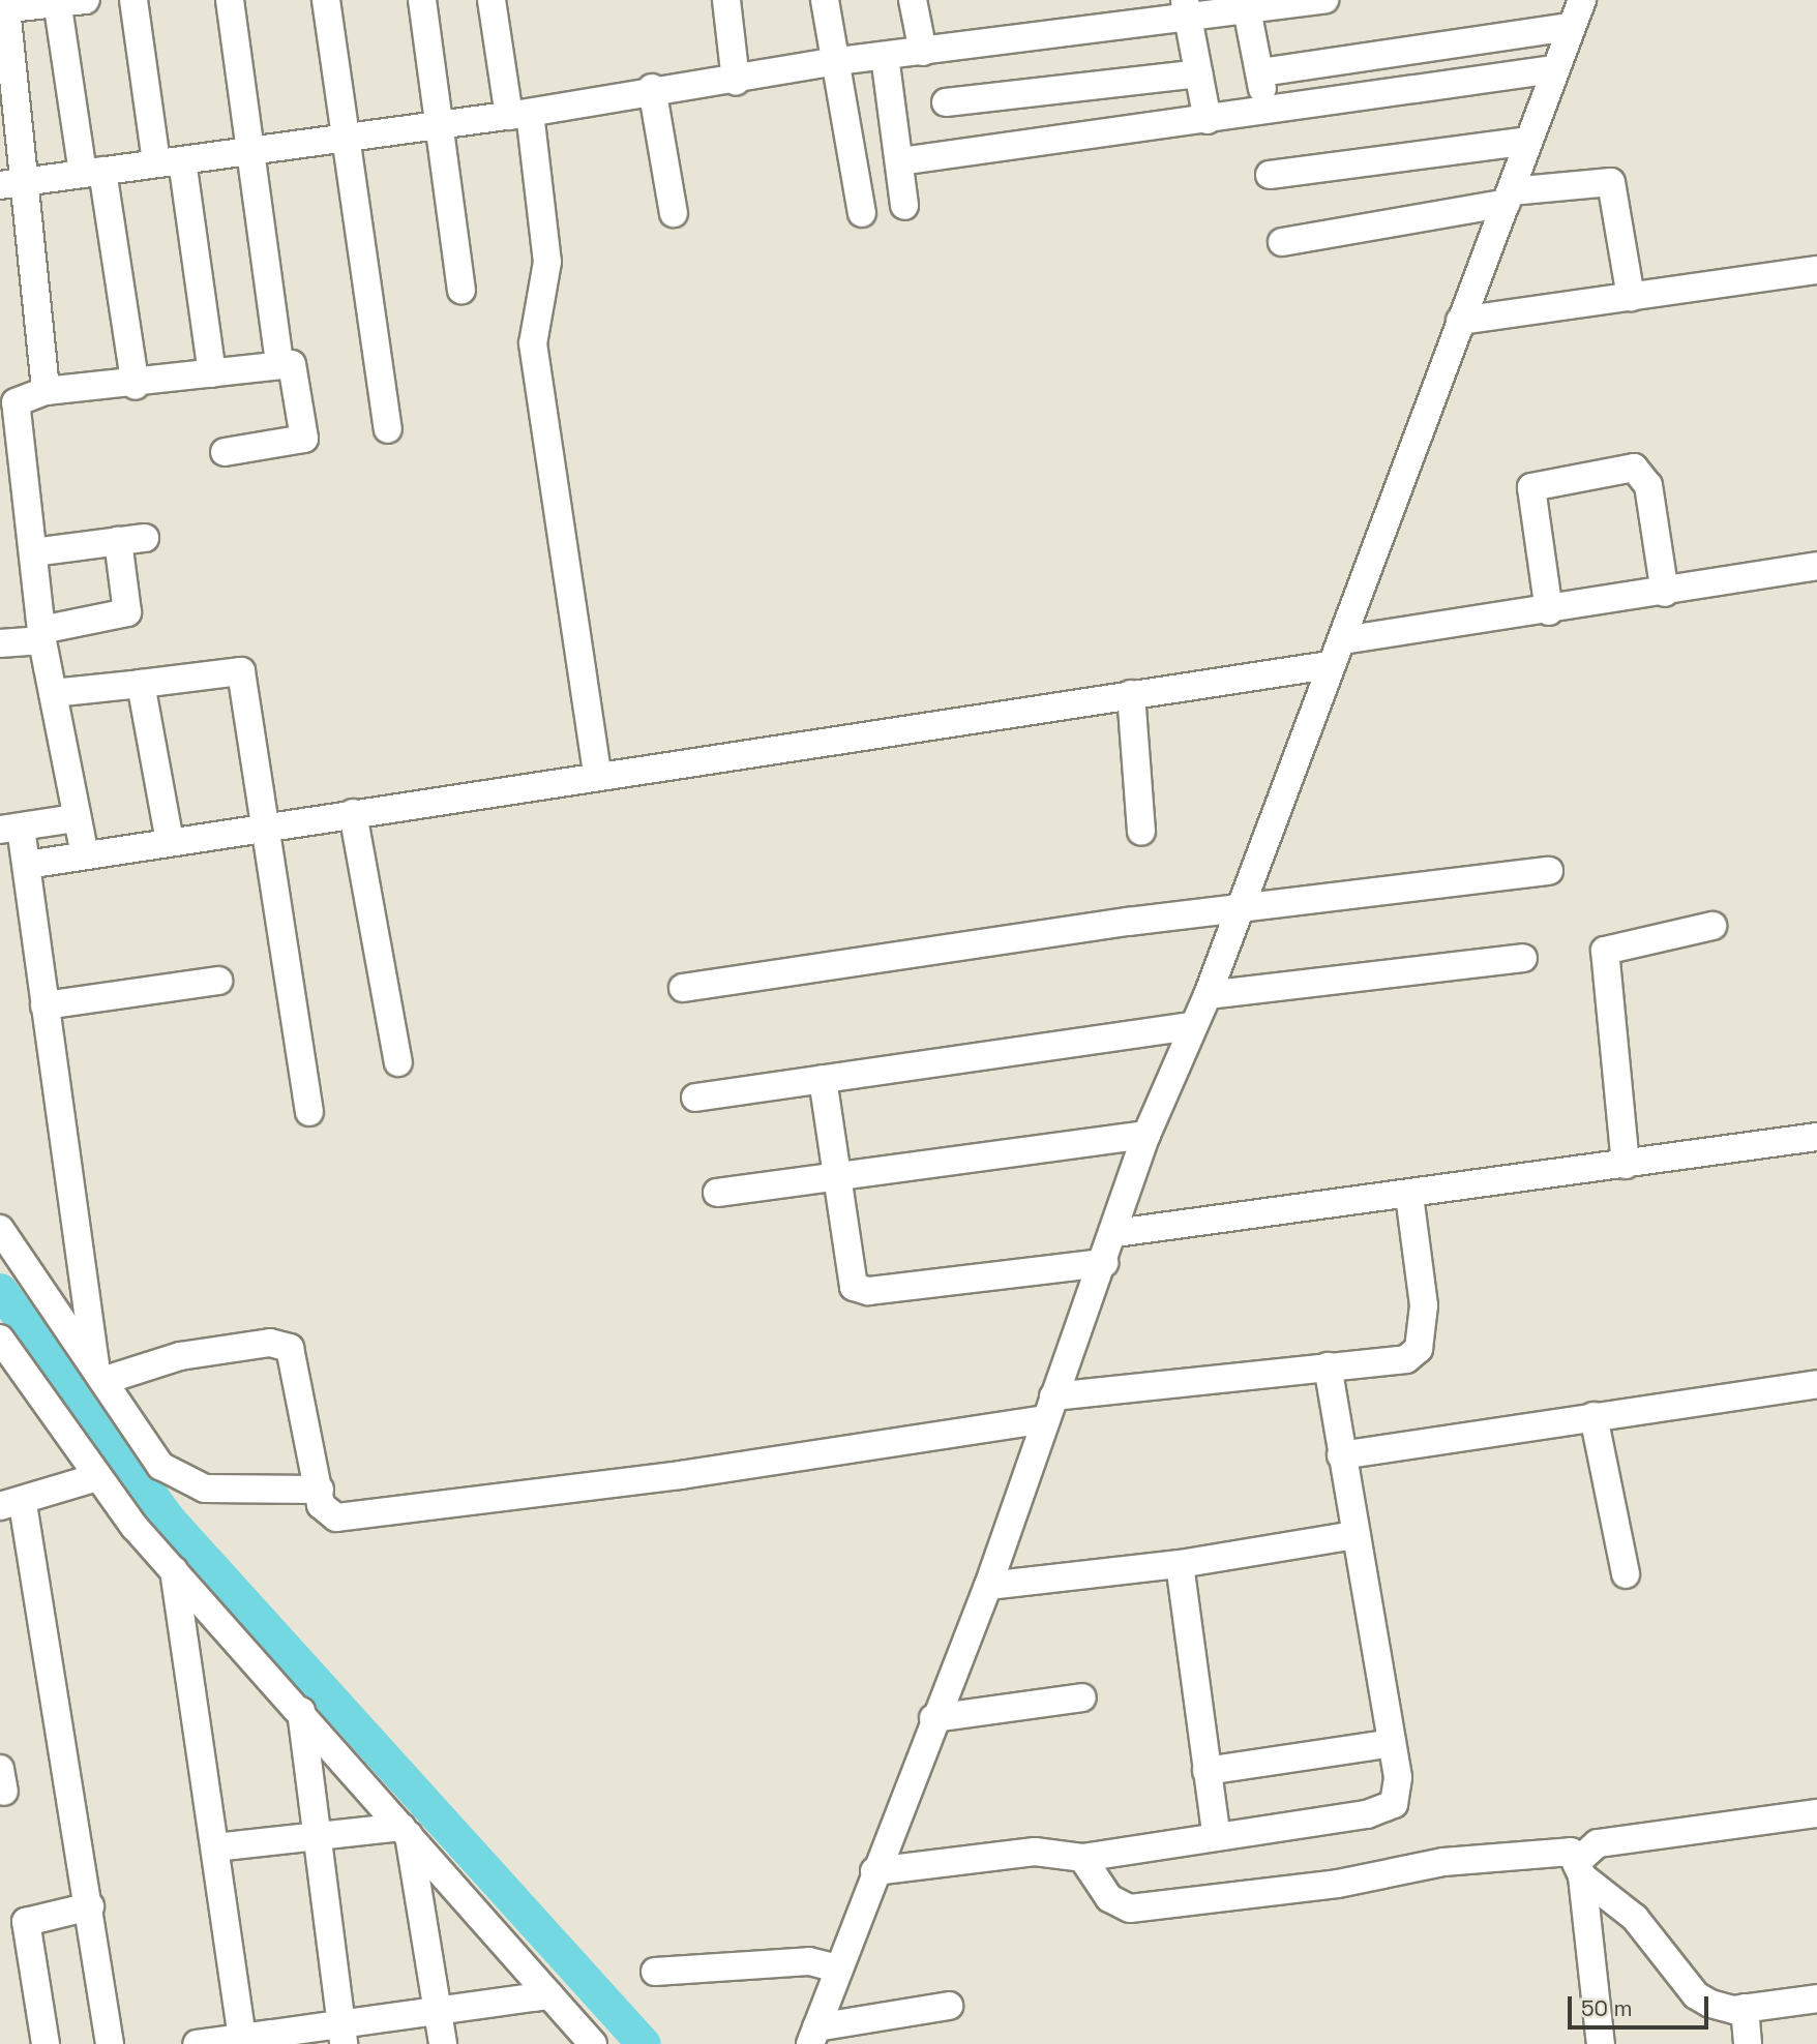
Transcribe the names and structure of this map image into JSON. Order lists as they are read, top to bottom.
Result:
{
  "scale_bar": "50 m"
}
